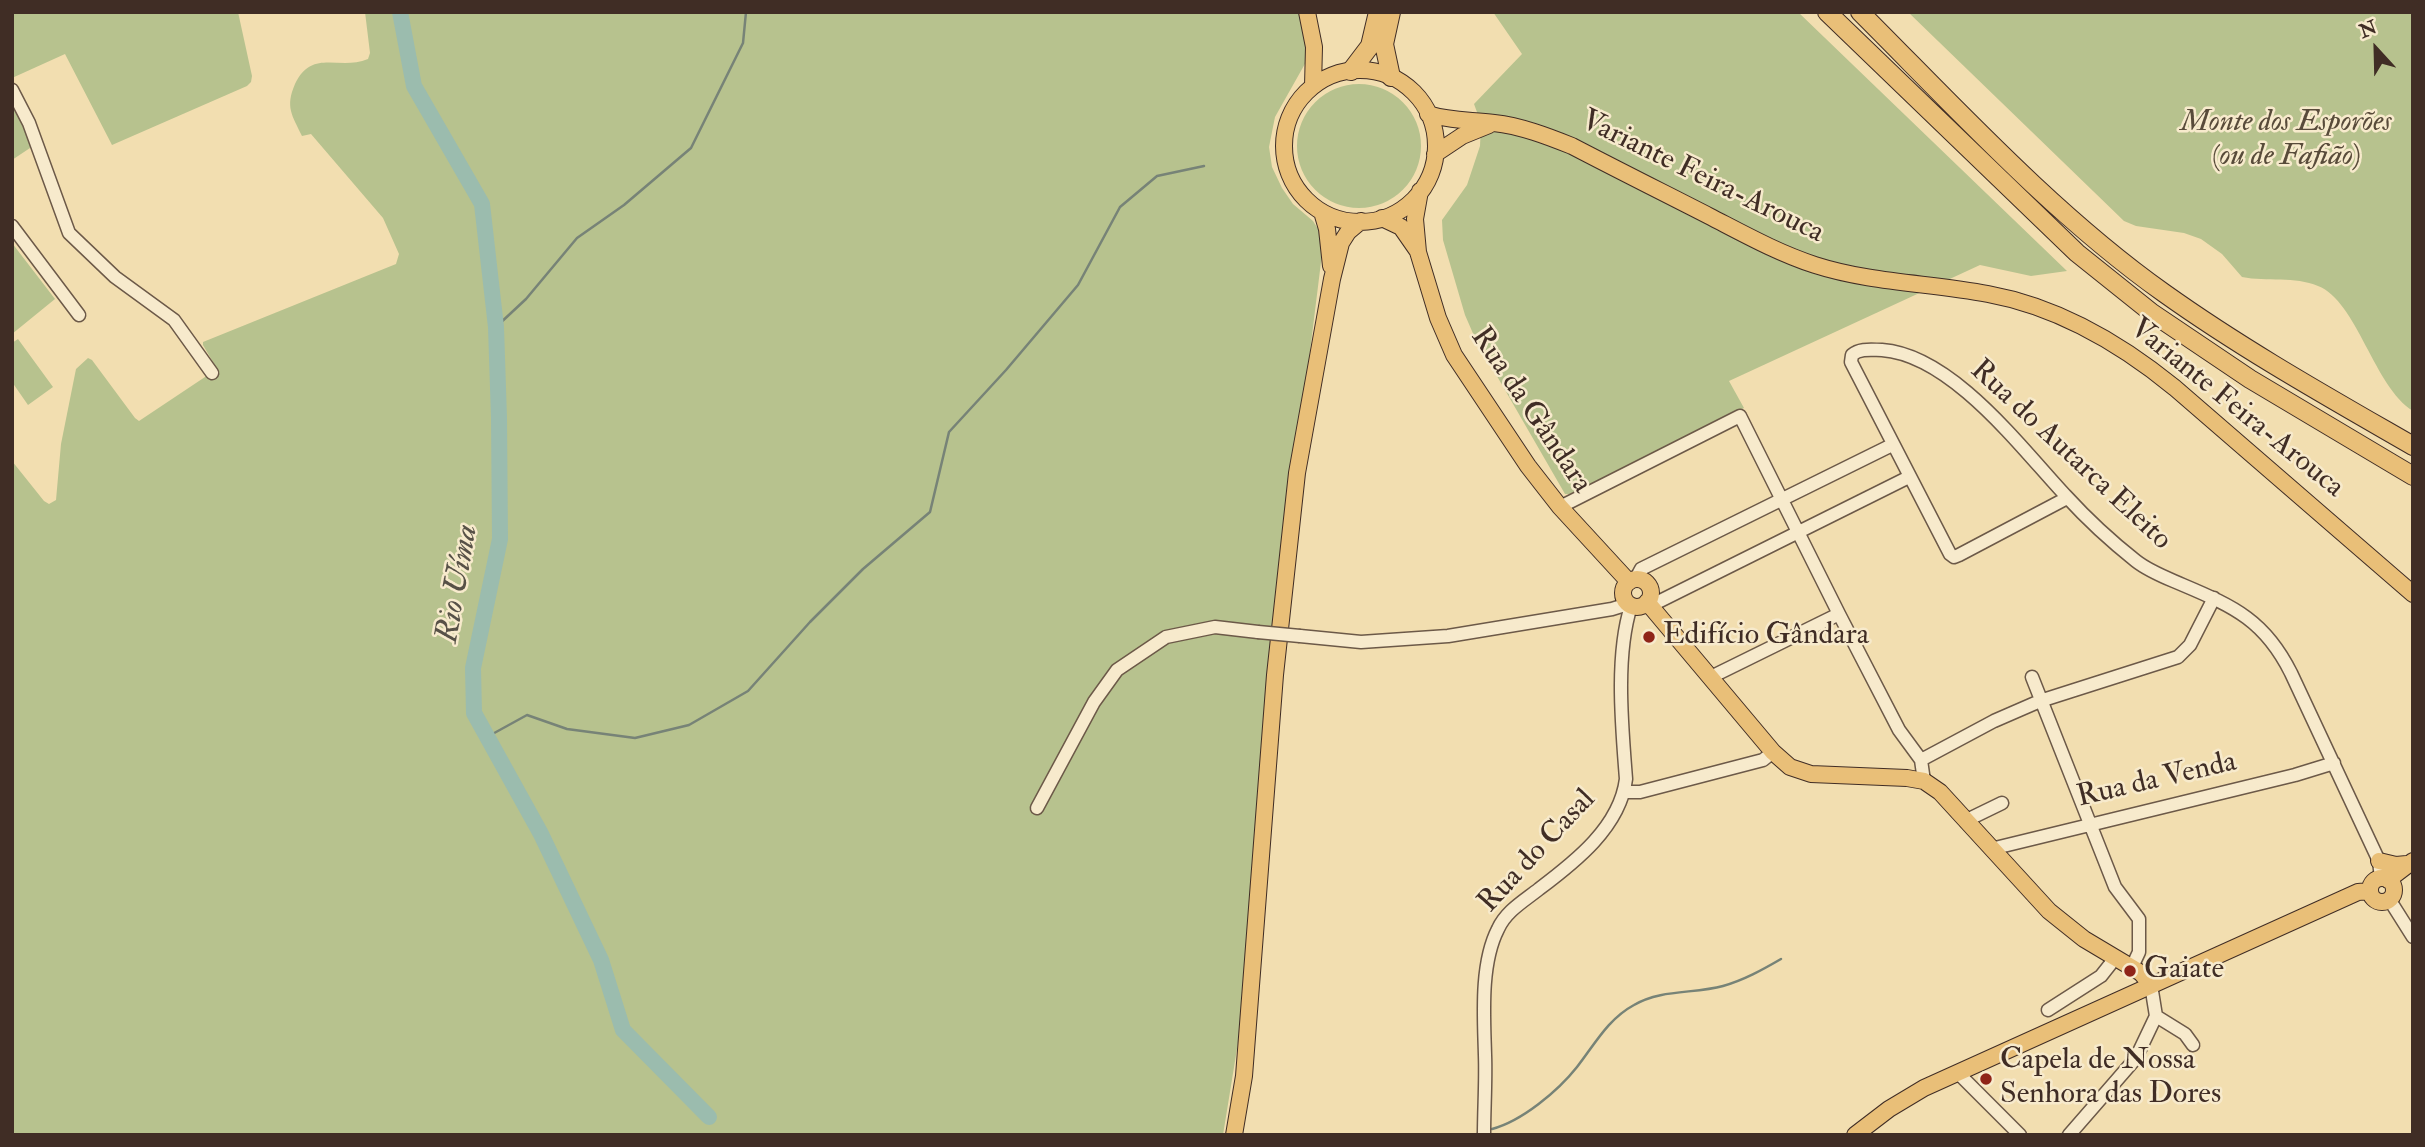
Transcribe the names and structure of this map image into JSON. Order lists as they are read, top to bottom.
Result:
{
  "streets": {
    "main road": ["Variante Feira-Arouca", "Rua da Gândara"],
    "street": ["Rua do Autarca Eleito", "Rua da Venda", "Rua do Casal"]
  },
  "crossings": [
    ["Variante Feira-Arouca", "Rua da Gândara"],
    ["Rua da Gândara", "Rua do Casal"],
    ["Rua do Autarca Eleito", "Rua da Venda"]
  ],
  "water": ["Rio Uíma"],
  "parks": ["Monte dos Esporões (ou de Fafião)"],
  "places": ["Edifício Gândara", "Gaiate", "Capela de Nossa Senhora das Dores"],
  "north": "top"
}
